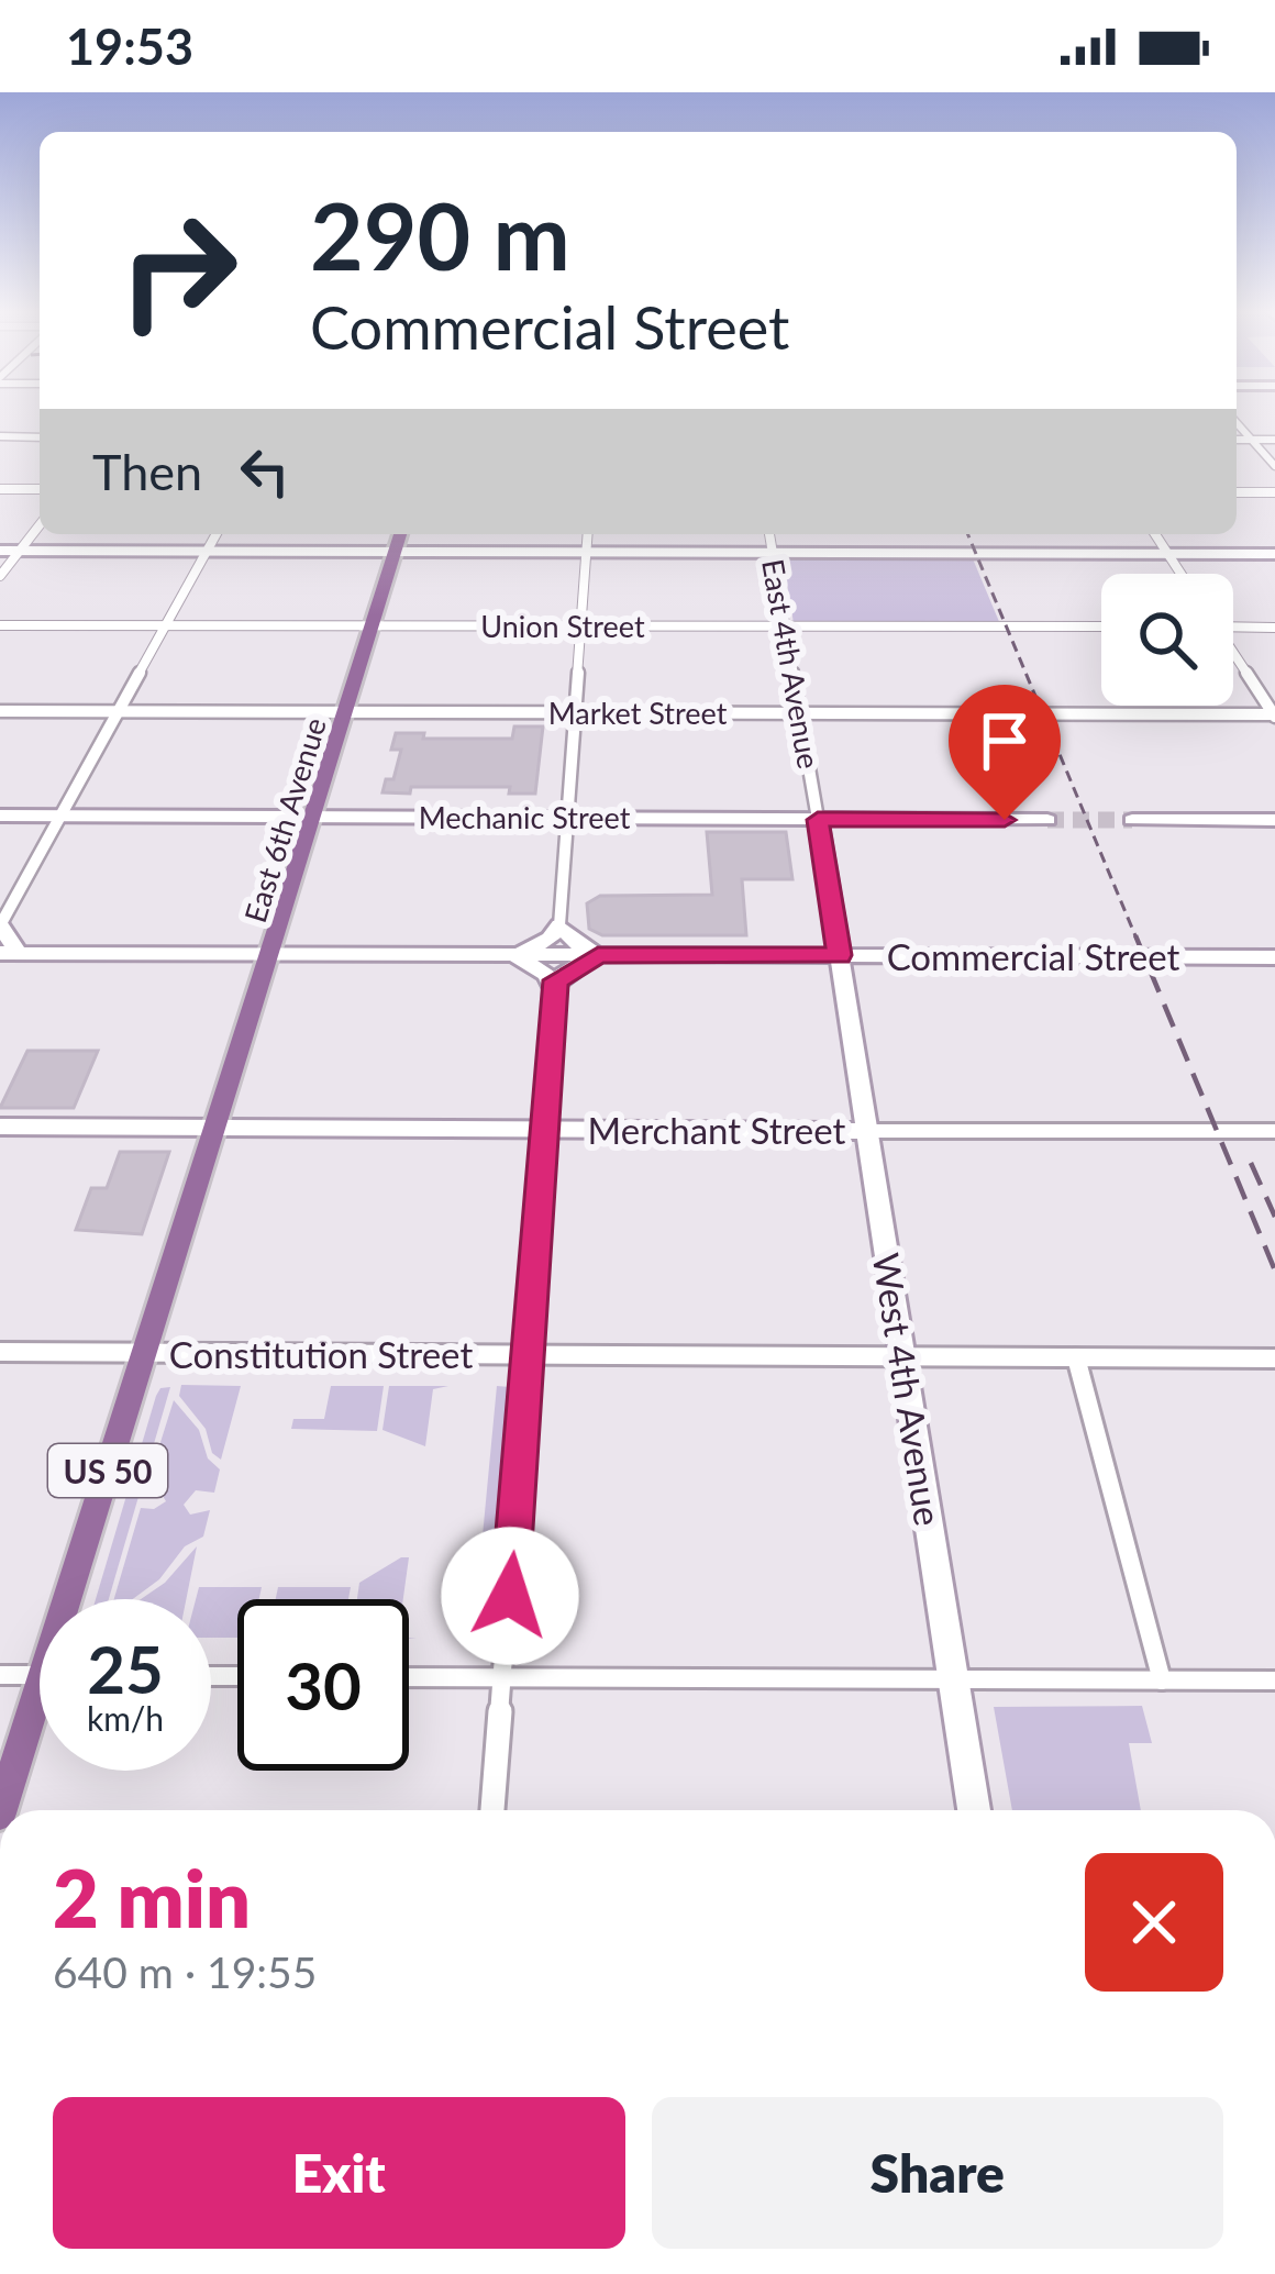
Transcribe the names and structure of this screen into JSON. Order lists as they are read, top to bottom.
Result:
{
  "streets": {
    "main road": ["East 6th Avenue", "US 50"],
    "street": [
      "Union Street",
      "East 4th Avenue",
      "Market Street",
      "Mechanic Street",
      "Commercial Street",
      "Merchant Street",
      "Constitution Street",
      "West 4th Avenue"
    ]
  },
  "crossings": [
    ["Union Street", "East 4th Avenue"],
    ["Union Street", "East 6th Avenue"],
    ["East 4th Avenue", "Market Street"],
    ["East 4th Avenue", "Mechanic Street"],
    ["East 4th Avenue", "Commercial Street"],
    ["East 4th Avenue", "West 4th Avenue"],
    ["Market Street", "East 6th Avenue"],
    ["Mechanic Street", "East 6th Avenue"],
    ["East 6th Avenue", "Commercial Street"],
    ["East 6th Avenue", "Merchant Street"],
    ["East 6th Avenue", "US 50"],
    ["Commercial Street", "West 4th Avenue"],
    ["Merchant Street", "West 4th Avenue"],
    ["Merchant Street", "US 50"],
    ["Constitution Street", "West 4th Avenue"],
    ["Constitution Street", "US 50"]
  ],
  "page": {
    "status": "19:53",
    "turn": ["290 m", "Commercial Street"],
    "then": "Then",
    "speed": "25 km/h",
    "limit": "30",
    "heading": ["2 min", "640 m · 19:55"],
    "buttons": ["Exit", "Share"]
  }
}
